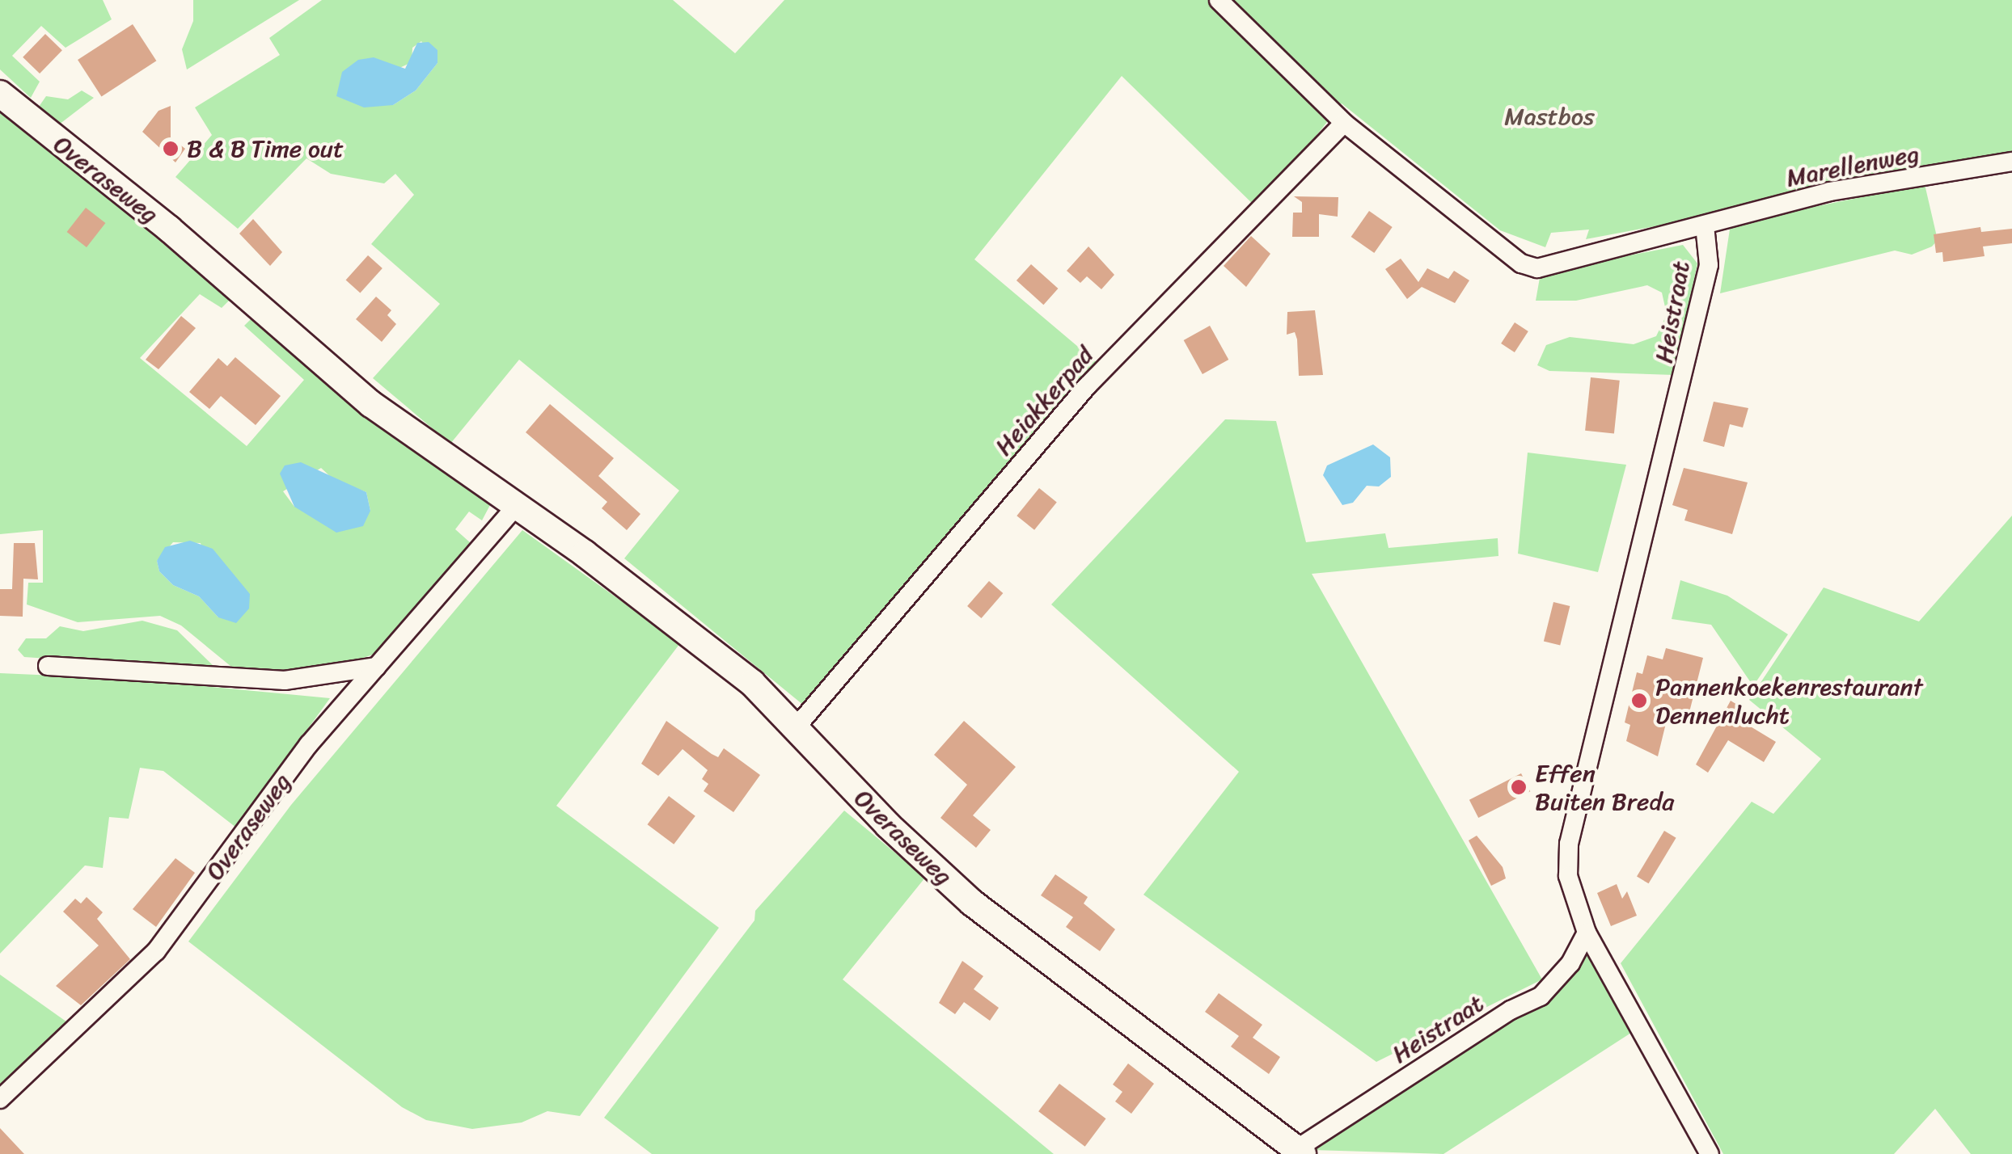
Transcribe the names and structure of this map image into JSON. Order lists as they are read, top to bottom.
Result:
{
  "streets": {
    "street": [
      "Marellenweg",
      "Overaseweg",
      "Heistraat",
      "Heiakkerpad"
    ]
  },
  "crossings": [
    ["Marellenweg", "Heistraat"],
    ["Overaseweg", "Heistraat"],
    ["Overaseweg", "Heiakkerpad"],
    ["Heistraat", "Heiakkerpad"]
  ],
  "parks": ["Mastbos"],
  "places": ["B & B Time out", "Pannenkoekenrestaurant Dennenlucht", "Effen Buiten Breda"]
}
